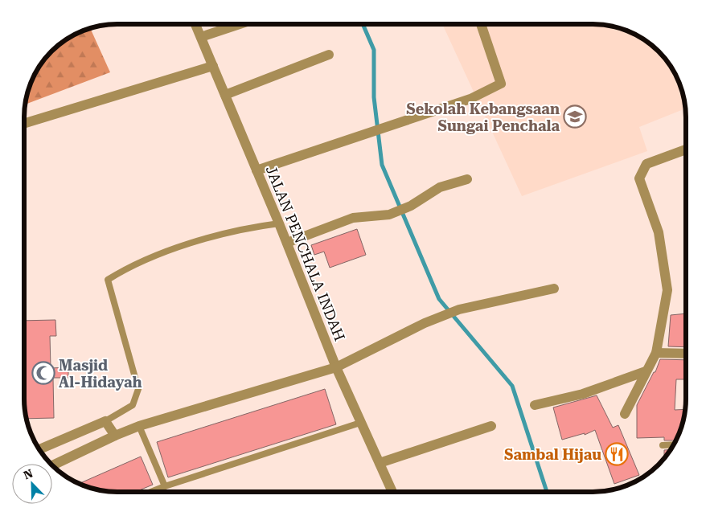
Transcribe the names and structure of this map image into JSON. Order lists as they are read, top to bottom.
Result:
{
  "streets": {
    "street": ["JALAN PENCHALA INDAH"]
  },
  "places": {
    "school or university": ["Sekolah Kebangsaan Sungai Penchala"],
    "mosque": ["Masjid Al-Hidayah"],
    "restaurant": ["Sambal Hijau"]
  },
  "north": "top left"
}
